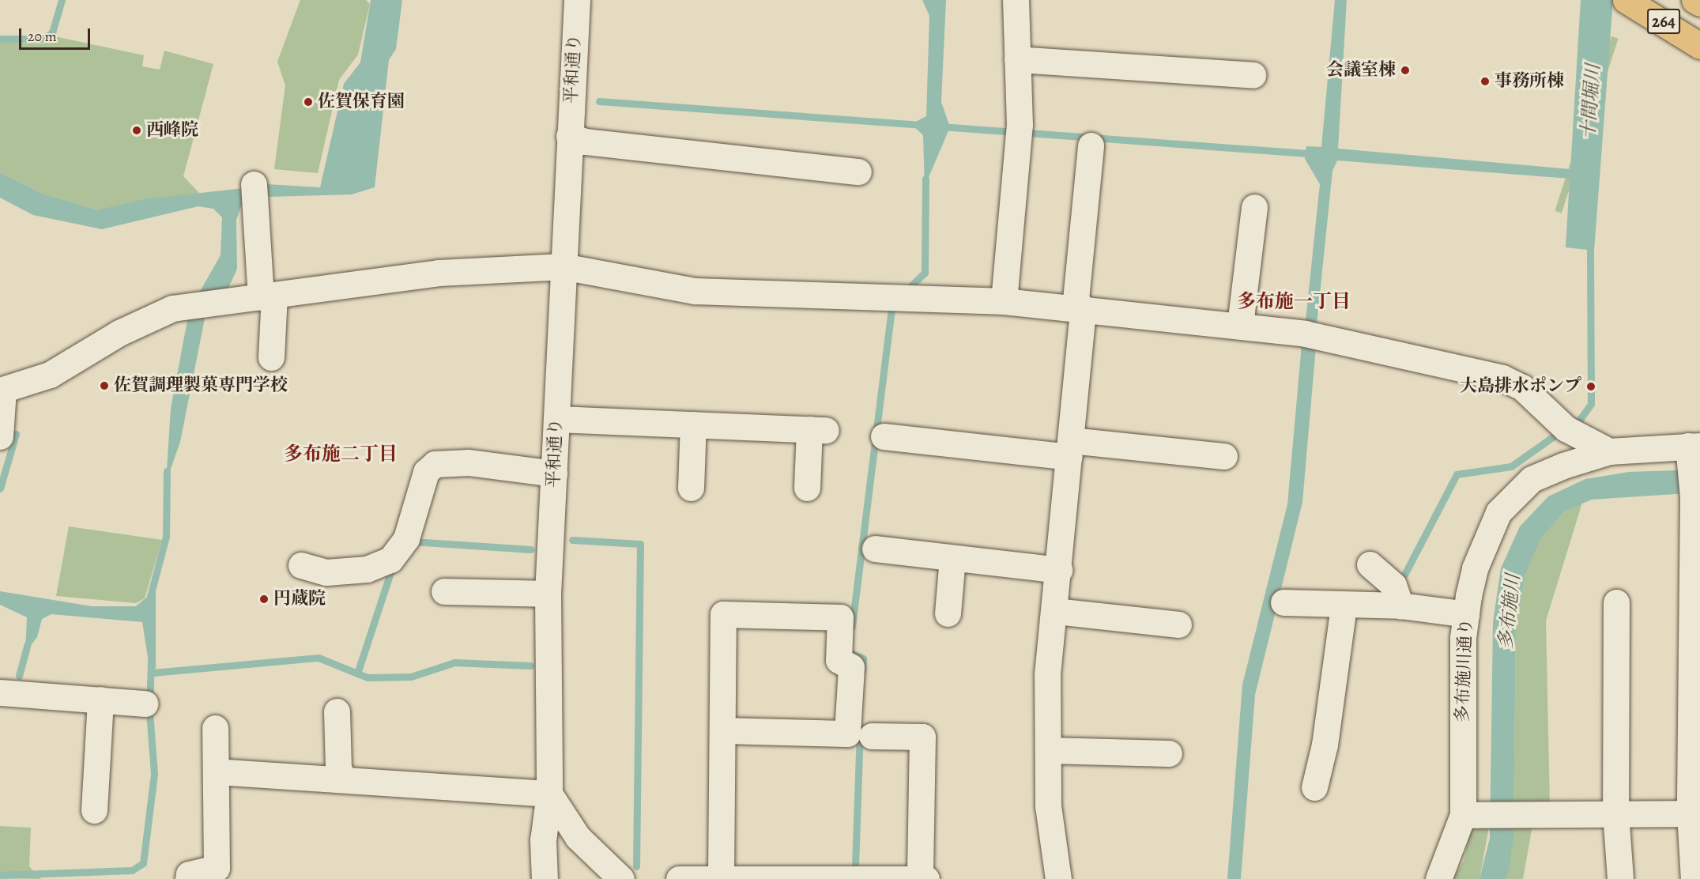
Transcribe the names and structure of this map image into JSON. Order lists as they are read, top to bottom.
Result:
{
  "streets": {
    "highway": ["264"],
    "street": ["平和通り", "多布施川通り"]
  },
  "districts": ["多布施一丁目", "多布施二丁目"],
  "water": ["十間堀川", "多布施川"],
  "places": [
    "会議室棟",
    "事務所棟",
    "佐賀保育園",
    "西峰院",
    "佐賀調理製菓専門学校",
    "大島排水ポンプ",
    "円蔵院"
  ],
  "scale_bar": "20 m"
}
